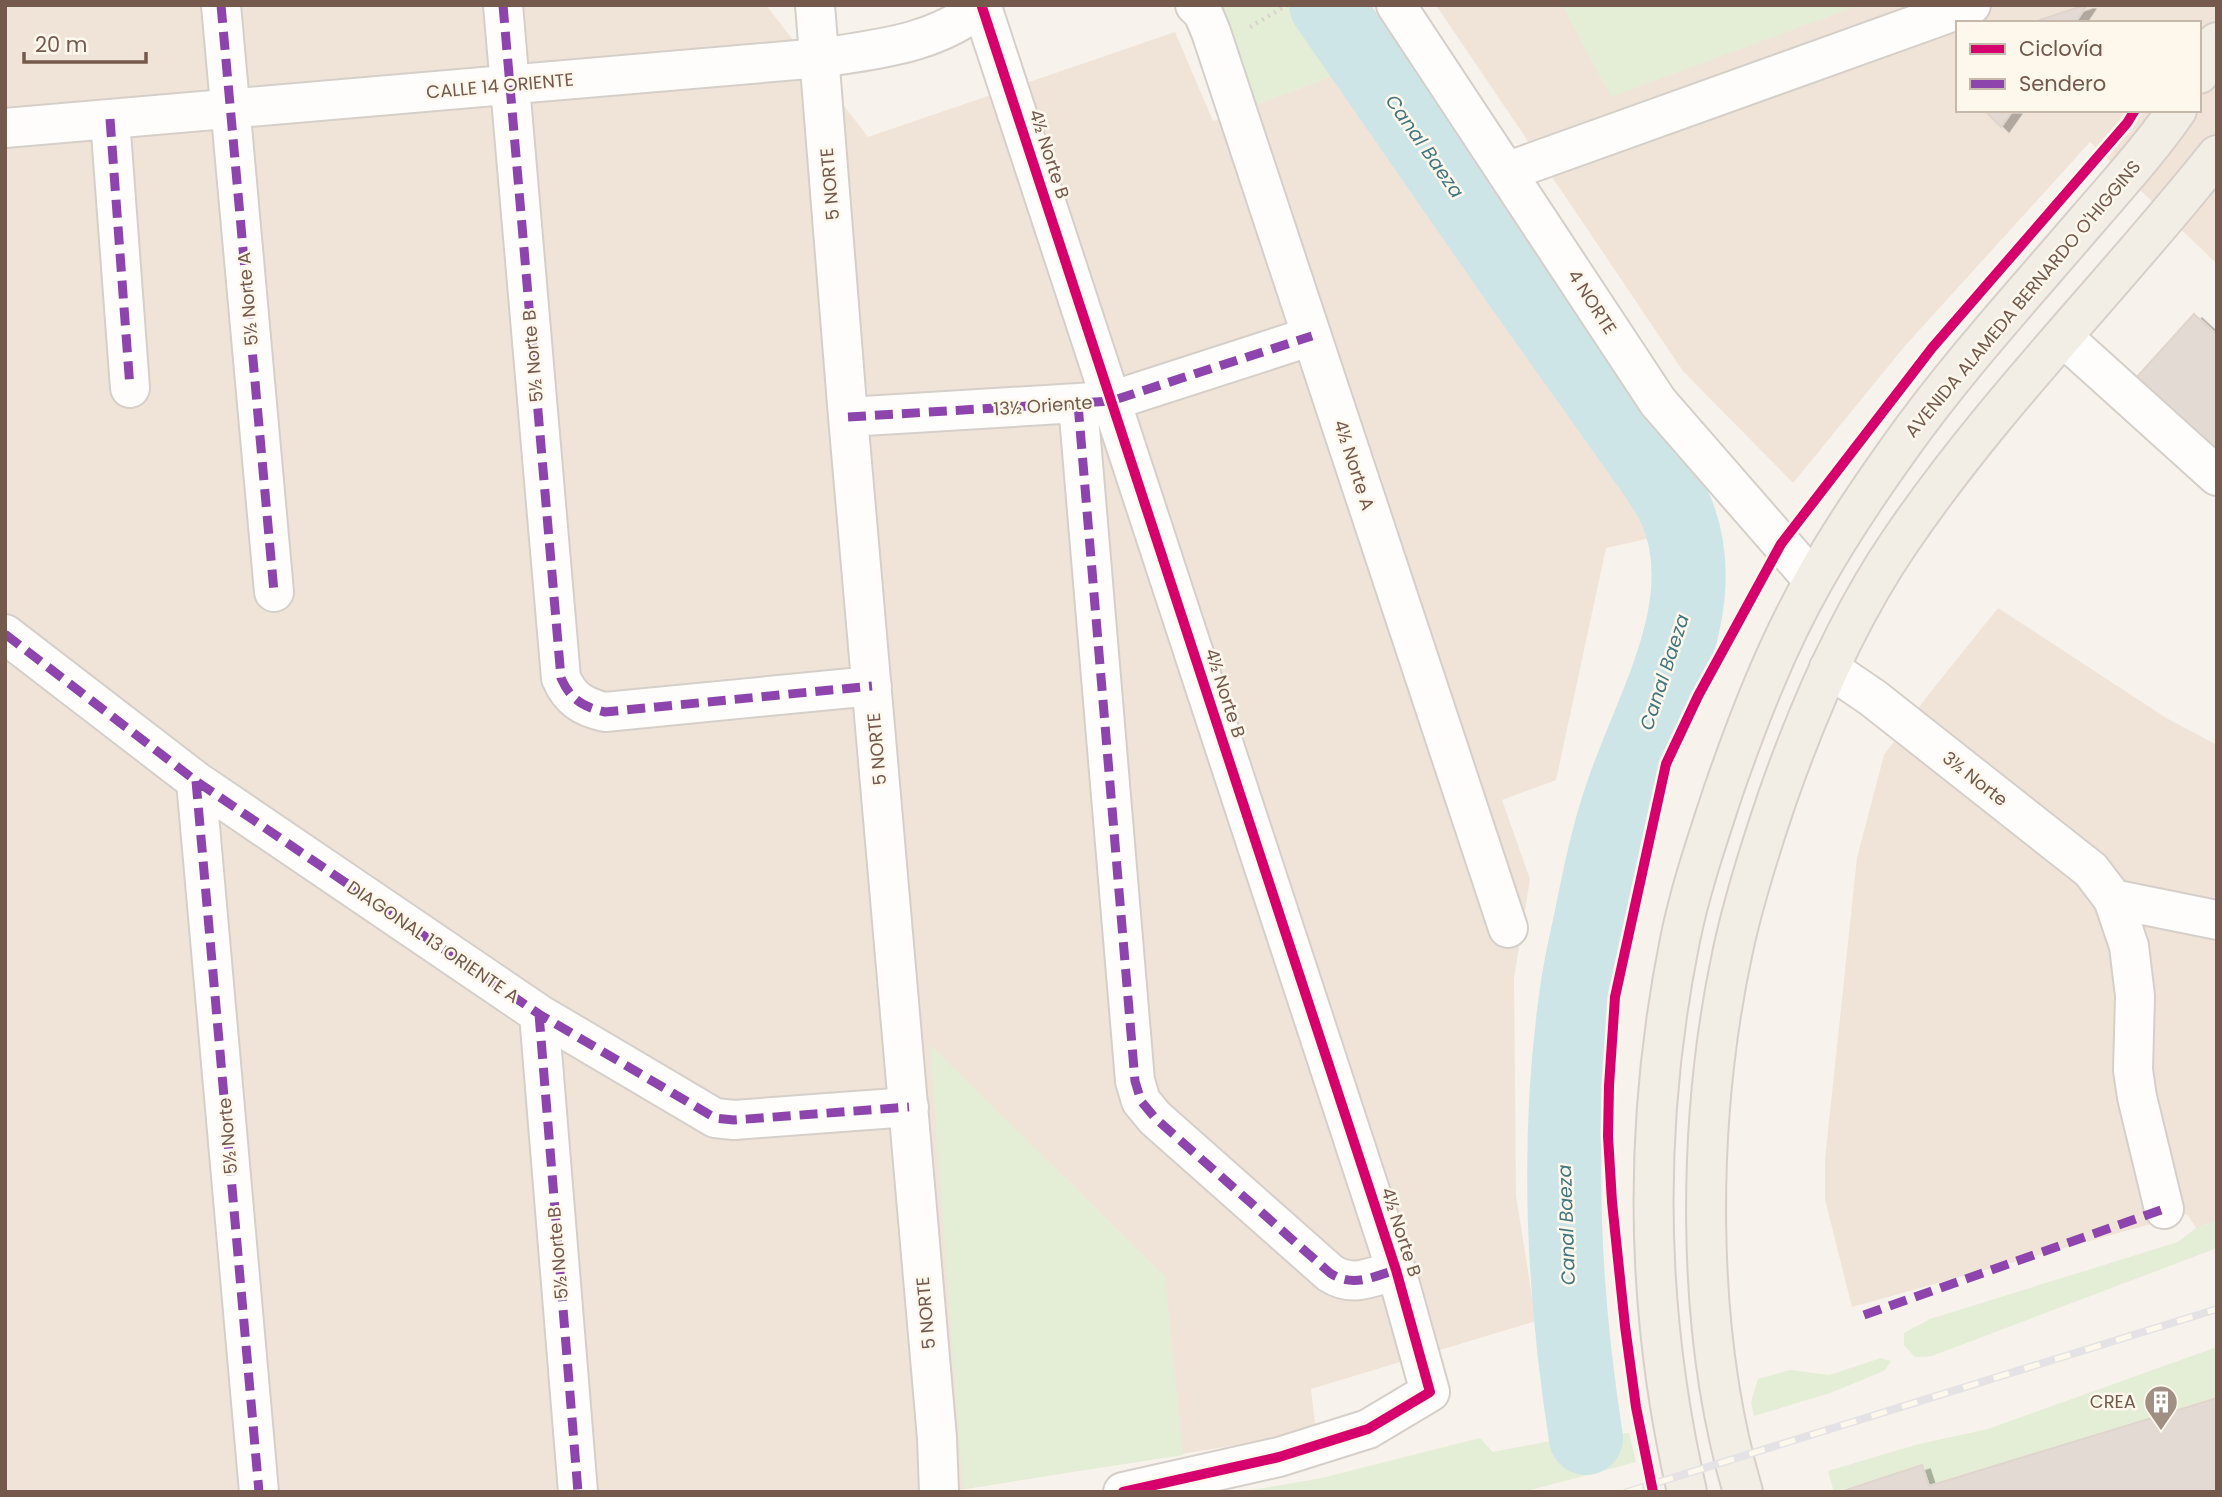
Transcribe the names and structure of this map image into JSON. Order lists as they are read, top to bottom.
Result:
{
  "streets": {
    "main road": ["AVENIDA ALAMEDA BERNARDO O'HIGGINS"],
    "street": [
      "CALLE 14 ORIENTE",
      "4½ Norte B",
      "5 NORTE",
      "5½ Norte A",
      "4 NORTE",
      "5½ Norte B",
      "13½ Oriente",
      "4½ Norte A",
      "3½ Norte",
      "DIAGONAL 13 ORIENTE A",
      "5½ Norte"
    ]
  },
  "crossings": [
    ["CALLE 14 ORIENTE", "4½ Norte B"],
    ["CALLE 14 ORIENTE", "5 NORTE"],
    ["CALLE 14 ORIENTE", "5½ Norte A"],
    ["CALLE 14 ORIENTE", "5½ Norte B"],
    ["4½ Norte B", "13½ Oriente"],
    ["5 NORTE", "5½ Norte B"],
    ["5 NORTE", "13½ Oriente"],
    ["5 NORTE", "DIAGONAL 13 ORIENTE A"],
    ["AVENIDA ALAMEDA BERNARDO O'HIGGINS", "4 NORTE"],
    ["5½ Norte B", "DIAGONAL 13 ORIENTE A"],
    ["13½ Oriente", "4½ Norte A"],
    ["DIAGONAL 13 ORIENTE A", "5½ Norte"]
  ],
  "water": ["Canal Baeza"],
  "places": {
    "building": ["CREA"]
  },
  "legend": ["Ciclovía", "Sendero"],
  "scale_bar": "20 m"
}
